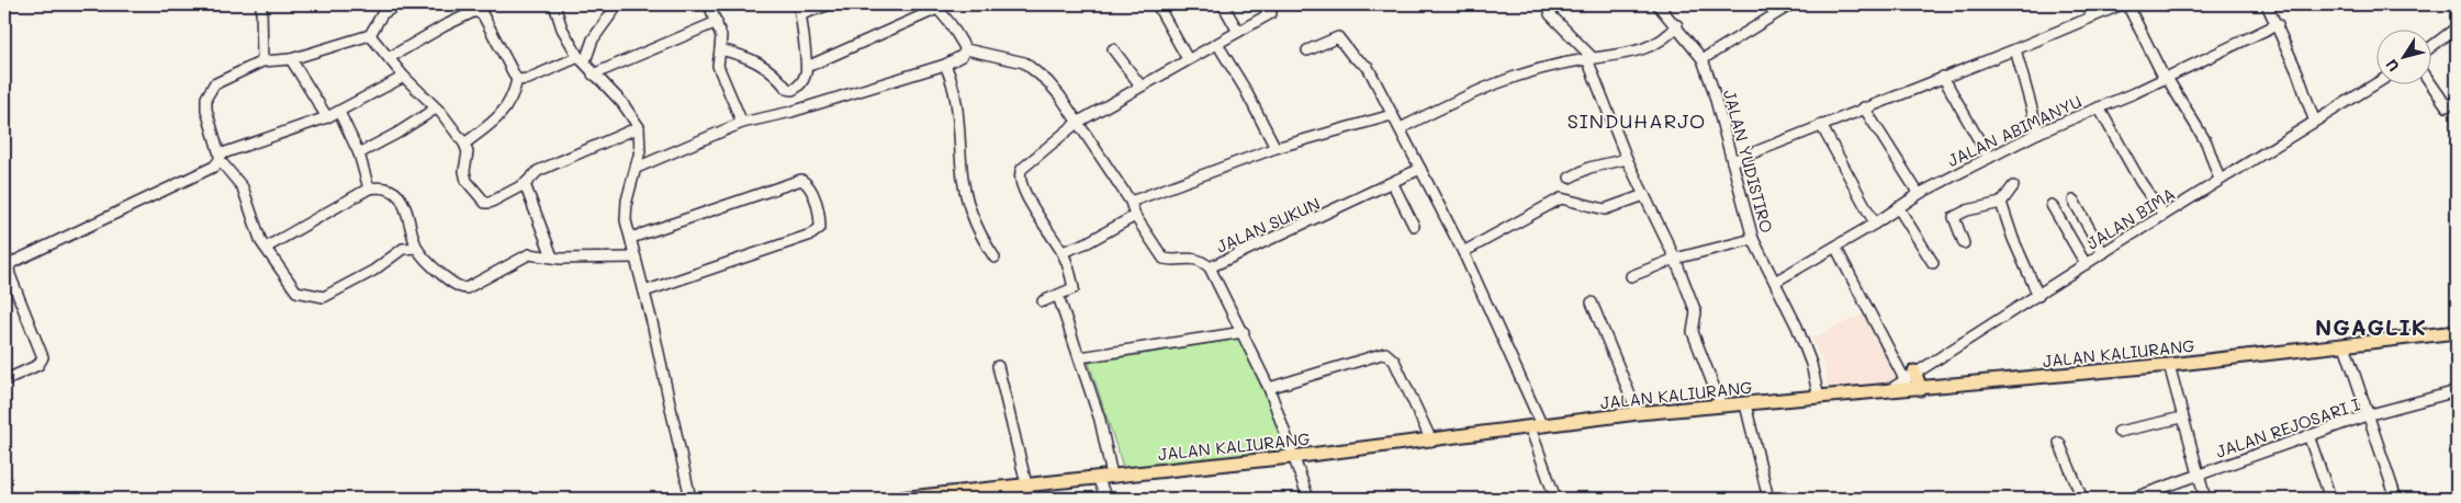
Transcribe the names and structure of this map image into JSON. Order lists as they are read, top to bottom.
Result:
{
  "streets": {
    "main road": ["JALAN KALIURANG"],
    "street": [
      "JALAN ABIMANYU",
      "JALAN YUDISTIRO",
      "JALAN BIMA",
      "JALAN SUKUN",
      "JALAN REJOSARI I"
    ]
  },
  "crossings": [
    ["JALAN ABIMANYU", "JALAN YUDISTIRO"],
    ["JALAN YUDISTIRO", "JALAN KALIURANG"],
    ["JALAN BIMA", "JALAN KALIURANG"]
  ],
  "districts": ["SINDUHARJO", "NGAGLIK"],
  "north": "bottom left"
}
